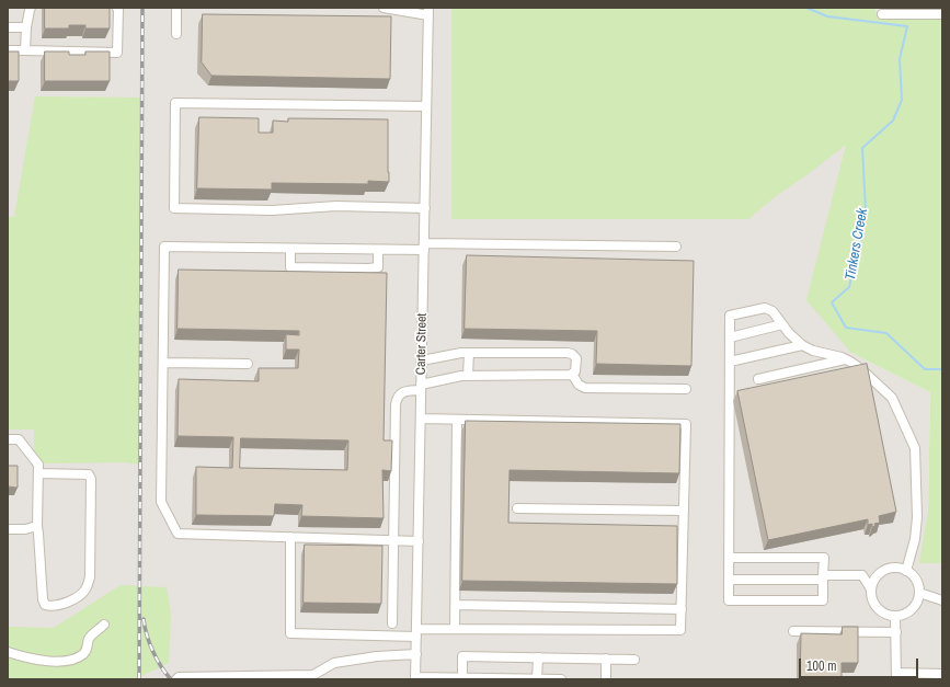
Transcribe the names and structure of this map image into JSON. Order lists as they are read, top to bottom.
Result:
{
  "streets": {
    "street": ["Carter Street"]
  },
  "water": ["Tinkers Creek"],
  "scale_bar": "100 m"
}
